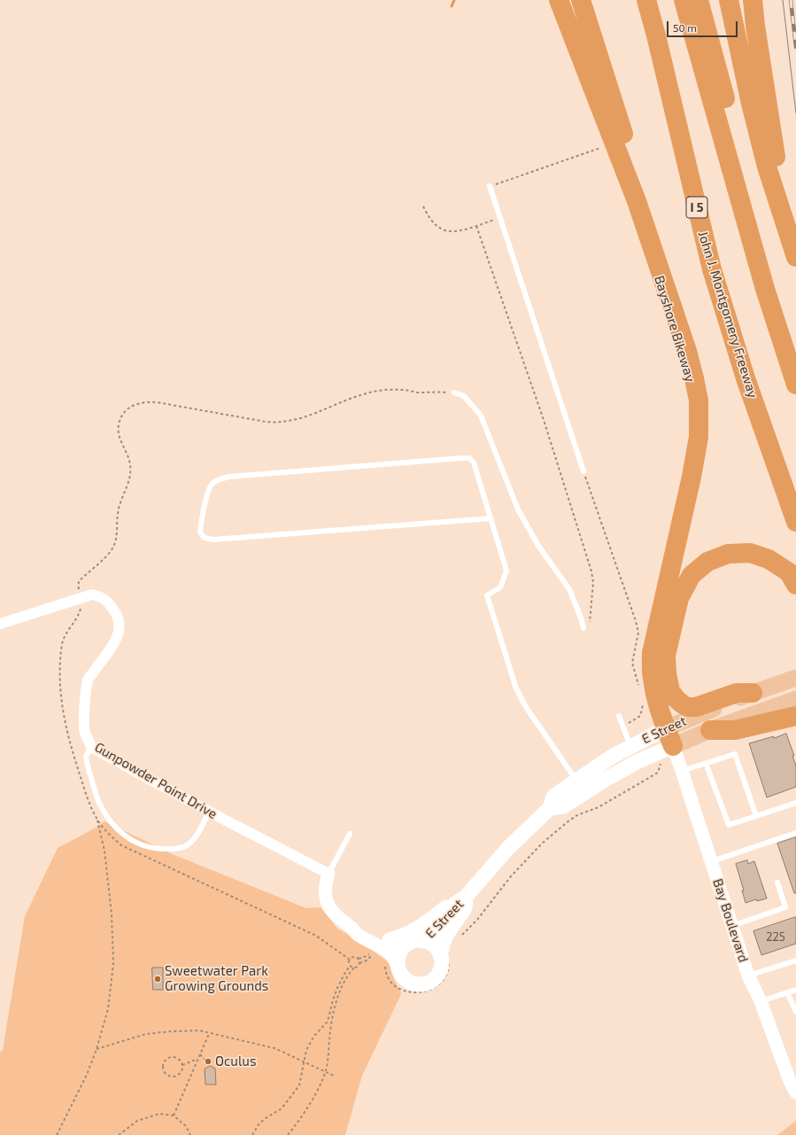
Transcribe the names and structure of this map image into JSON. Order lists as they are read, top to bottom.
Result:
{
  "streets": {
    "highway": ["I 5", "John J. Montgomery Freeway"],
    "main road": ["E Street"],
    "street": ["Gunpowder Point Drive", "Bay Boulevard"]
  },
  "crossings": [
    ["E Street", "Bay Boulevard"]
  ],
  "places": ["Sweetwater Park Growing Grounds", "Oculus"],
  "house_numbers": ["225"],
  "scale_bar": "50 m"
}
